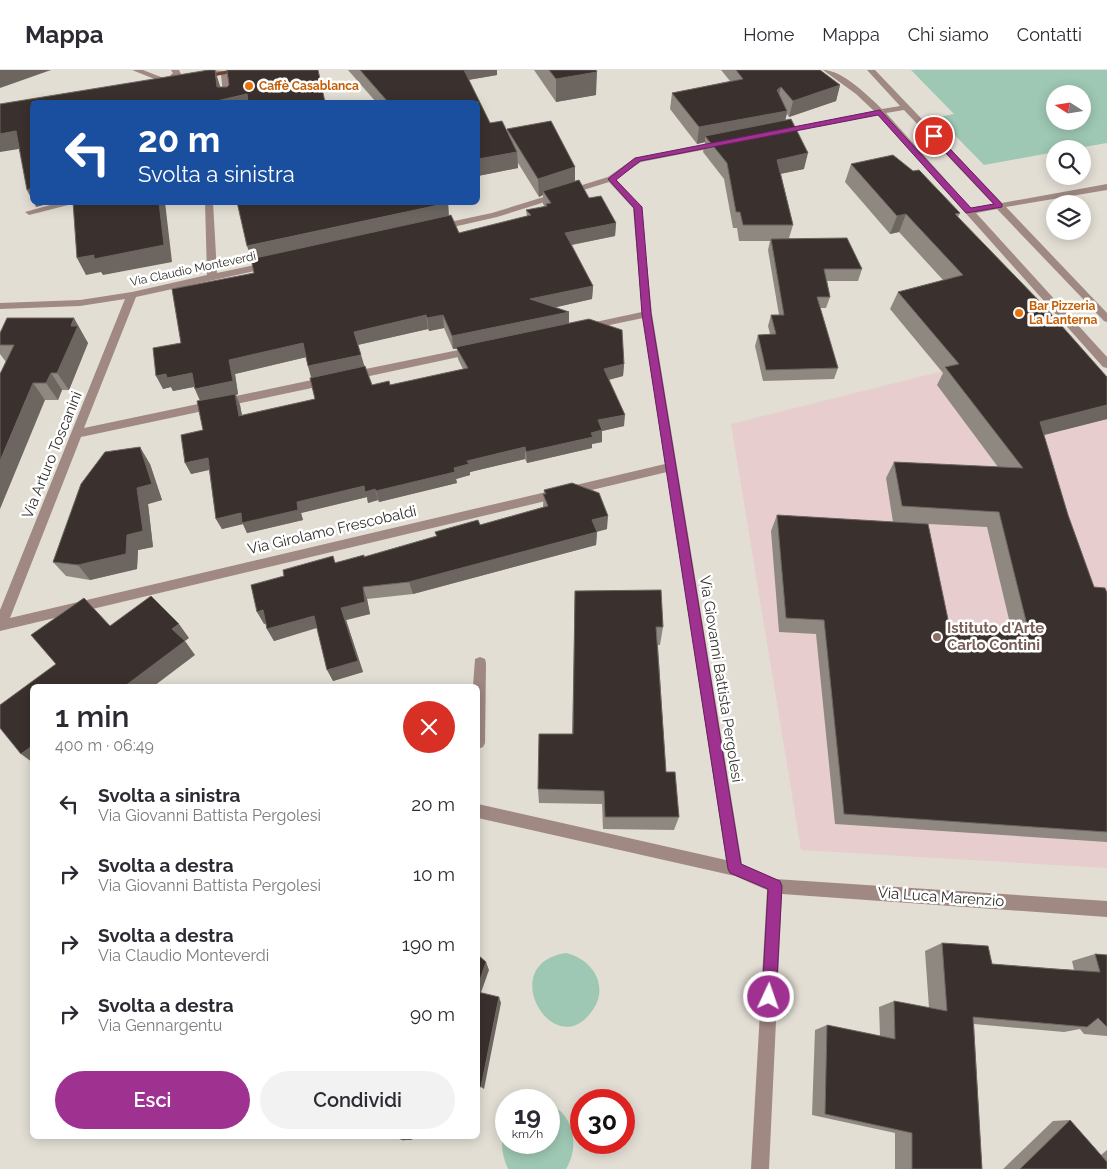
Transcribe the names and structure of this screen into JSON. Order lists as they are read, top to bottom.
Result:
{
  "streets": {
    "street": [
      "Via Claudio Monteverdi",
      "Via Arturo Toscanini",
      "Via Girolamo Frescobaldi",
      "Via Giovanni Battista Pergolesi",
      "Via Luca Marenzio"
    ]
  },
  "crossings": [
    ["Via Claudio Monteverdi", "Via Arturo Toscanini"],
    ["Via Arturo Toscanini", "Via Girolamo Frescobaldi"],
    ["Via Girolamo Frescobaldi", "Via Giovanni Battista Pergolesi"]
  ],
  "places": ["Caffè Casablanca", "Bar Pizzeria La Lanterna", "Istituto d'Arte Carlo Contini"],
  "north": "left",
  "page": {
    "header": "Mappa",
    "nav": [
      "Home",
      "Mappa",
      "Chi siamo",
      "Contatti"
    ],
    "turn": ["20 m", "Svolta a sinistra"],
    "heading": ["1 min", "400 m · 06:49"],
    "list": [
      {
        "name": "Svolta a sinistra",
        "note": "Via Giovanni Battista Pergolesi",
        "value": "20 m"
      },
      {
        "name": "Svolta a destra",
        "note": "Via Giovanni Battista Pergolesi",
        "value": "10 m"
      },
      {
        "name": "Svolta a destra",
        "note": "Via Claudio Monteverdi",
        "value": "190 m"
      },
      {
        "name": "Svolta a destra",
        "note": "Via Gennargentu",
        "value": "90 m"
      }
    ],
    "buttons": ["Esci", "Condividi"],
    "speed": "19 km/h",
    "limit": "30"
  }
}
